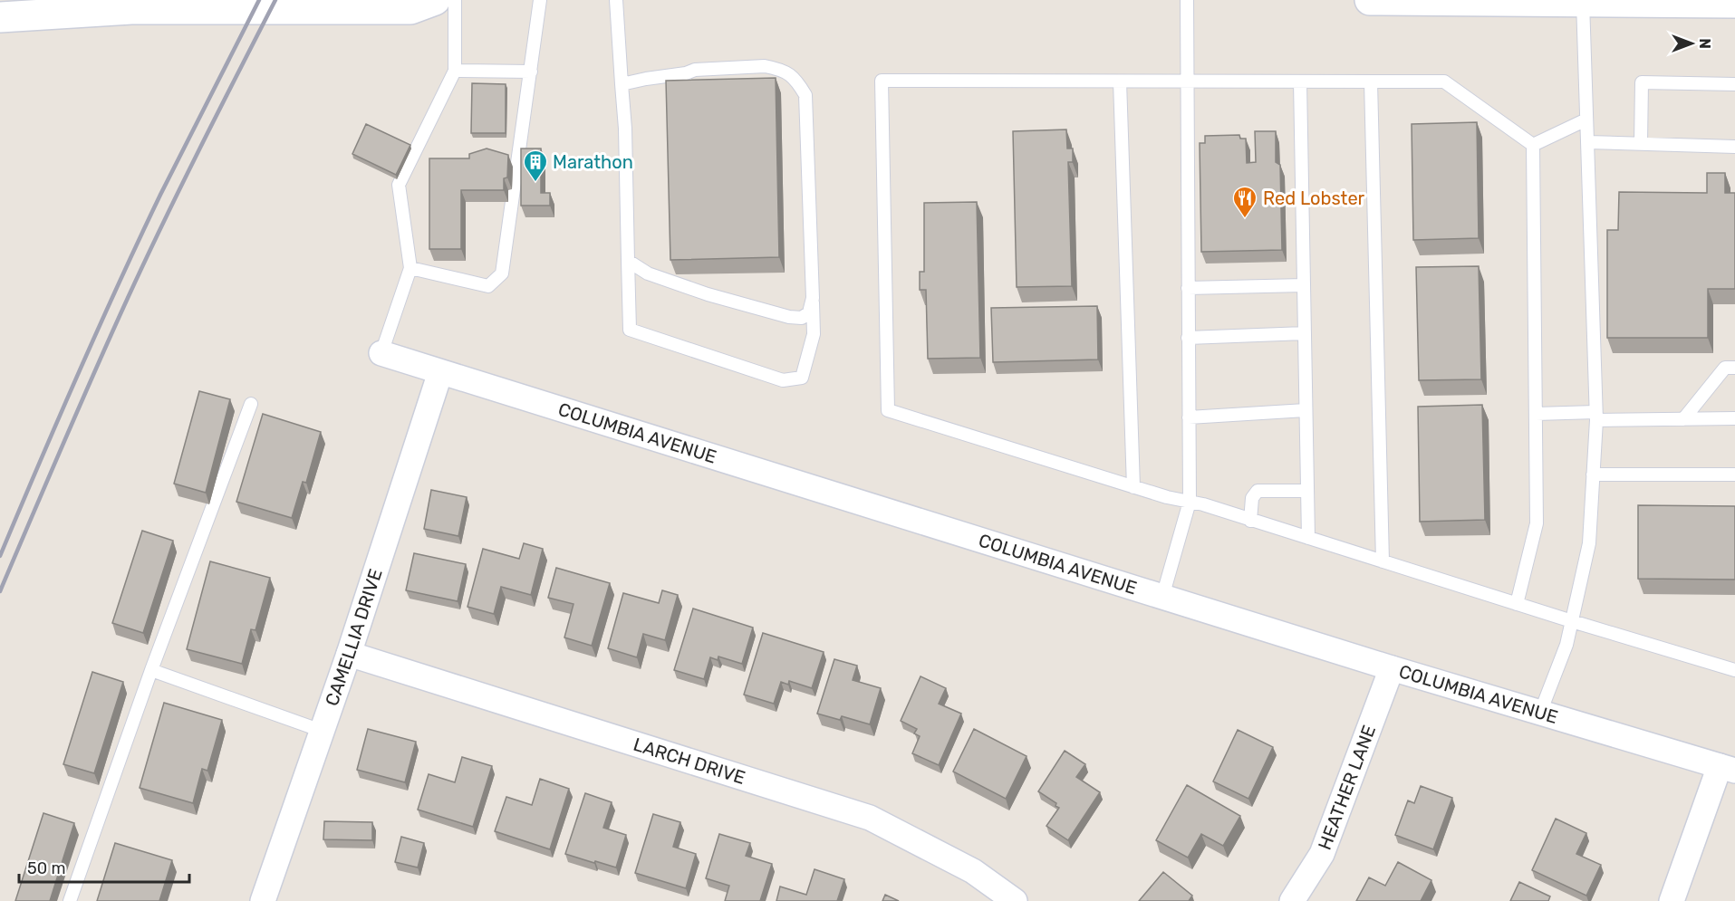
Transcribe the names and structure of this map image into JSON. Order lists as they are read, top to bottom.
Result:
{
  "streets": {
    "street": [
      "COLUMBIA AVENUE",
      "CAMELLIA DRIVE",
      "LARCH DRIVE",
      "HEATHER LANE"
    ]
  },
  "crossings": [
    ["COLUMBIA AVENUE", "CAMELLIA DRIVE"],
    ["COLUMBIA AVENUE", "HEATHER LANE"],
    ["CAMELLIA DRIVE", "LARCH DRIVE"]
  ],
  "places": {
    "building": ["Marathon"],
    "restaurant": ["Red Lobster"]
  },
  "scale_bar": "50 m",
  "north": "right"
}
